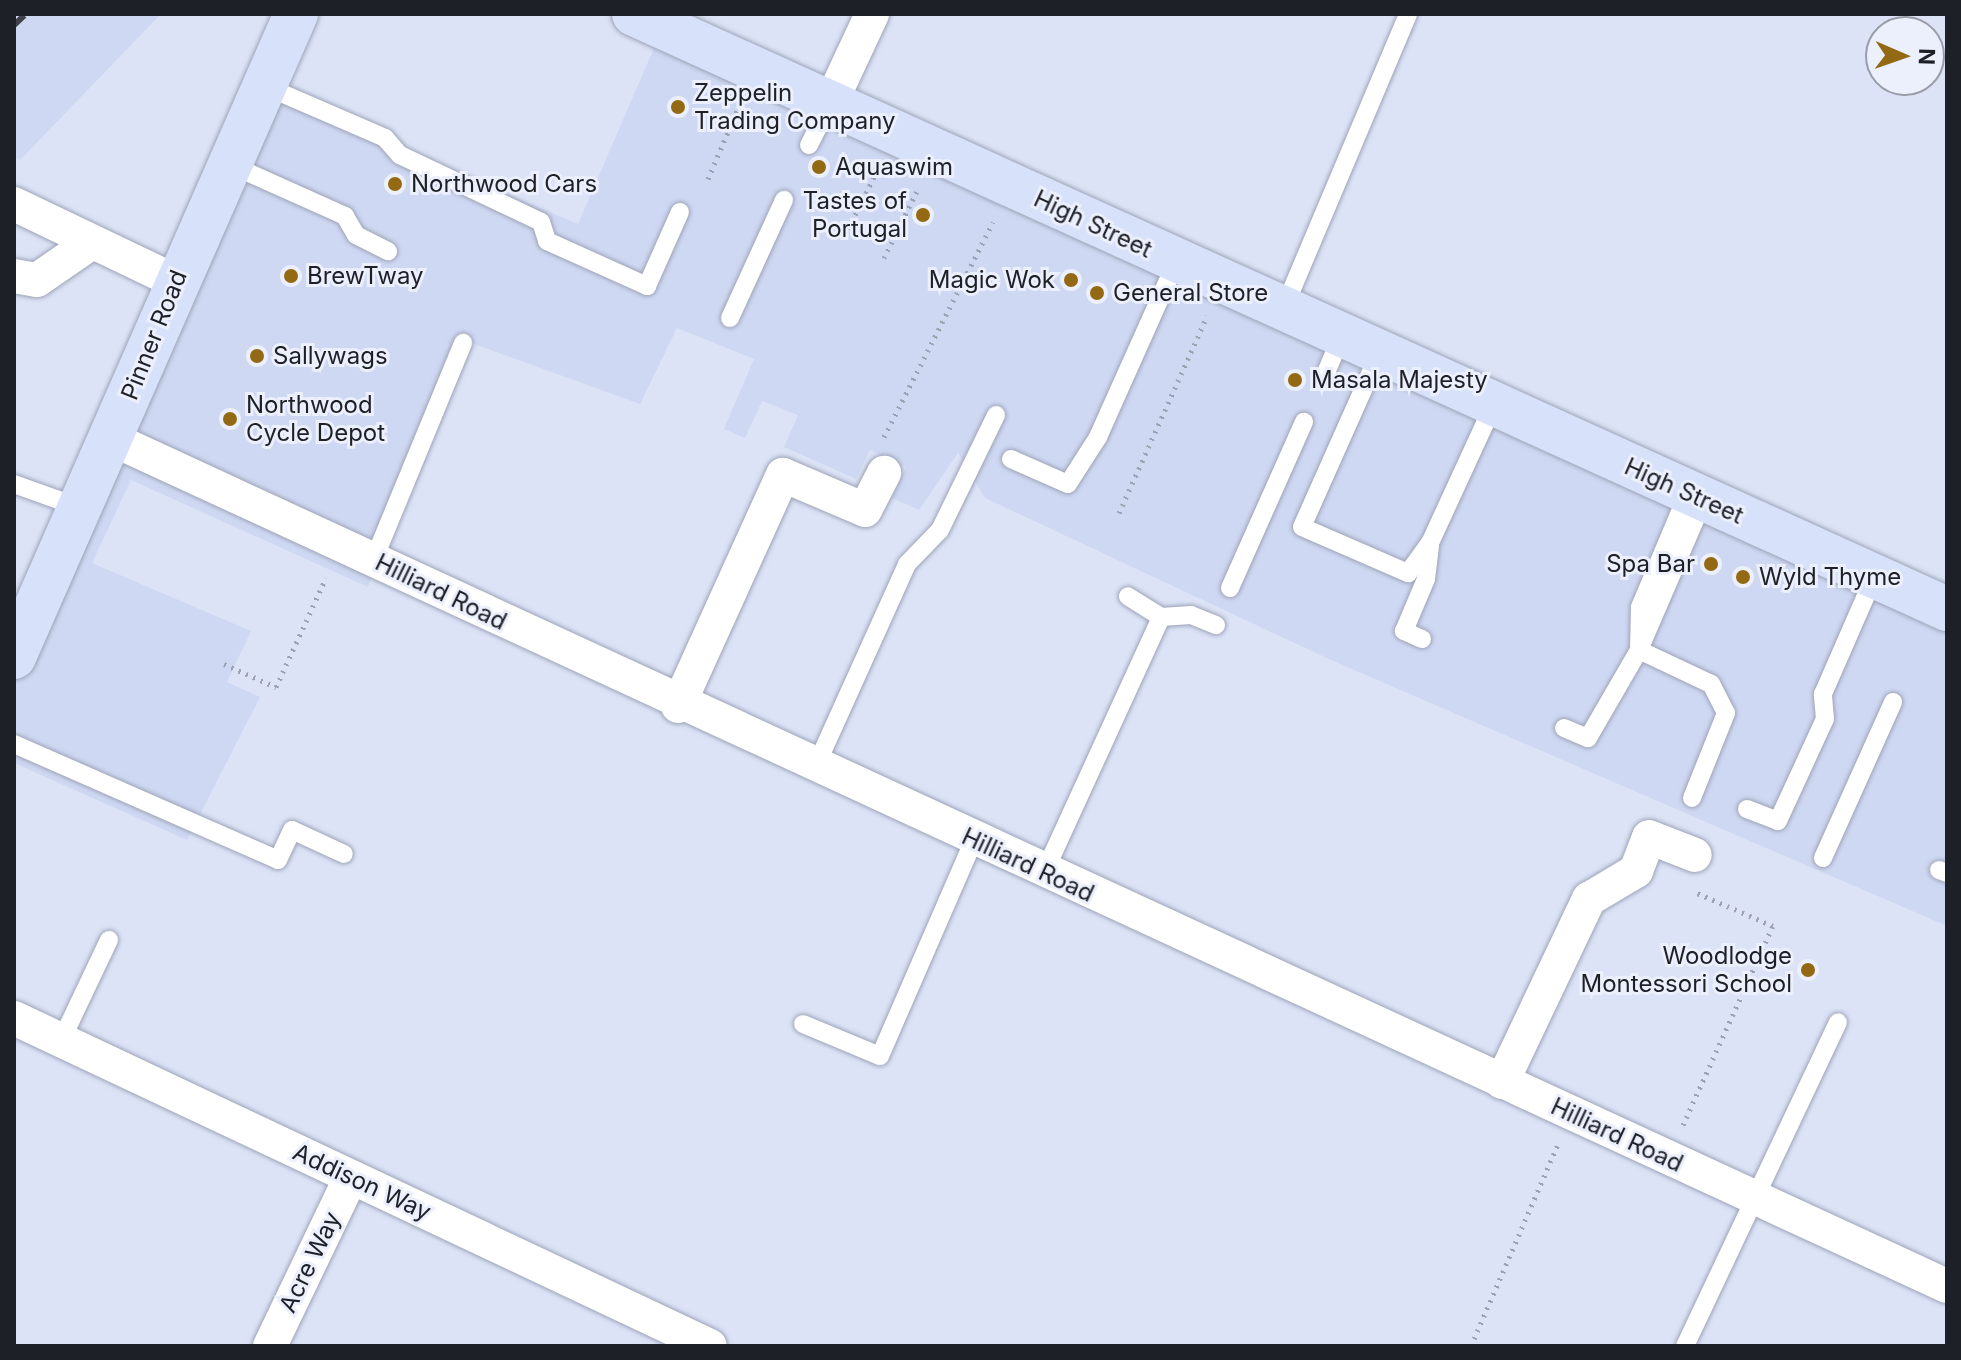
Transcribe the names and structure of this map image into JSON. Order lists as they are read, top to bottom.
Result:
{
  "streets": {
    "main road": ["High Street", "Pinner Road"],
    "street": ["Hilliard Road", "Addison Way", "Acre Way"]
  },
  "crossings": [
    ["Pinner Road", "Hilliard Road"],
    ["Addison Way", "Acre Way"]
  ],
  "places": [
    "Zeppelin Trading Company",
    "Aquaswim",
    "Northwood Cars",
    "Tastes of Portugal",
    "BrewTway",
    "Magic Wok",
    "General Store",
    "Sallywags",
    "Masala Majesty",
    "Northwood Cycle Depot",
    "Spa Bar",
    "Wyld Thyme",
    "Woodlodge Montessori School"
  ],
  "north": "right"
}
